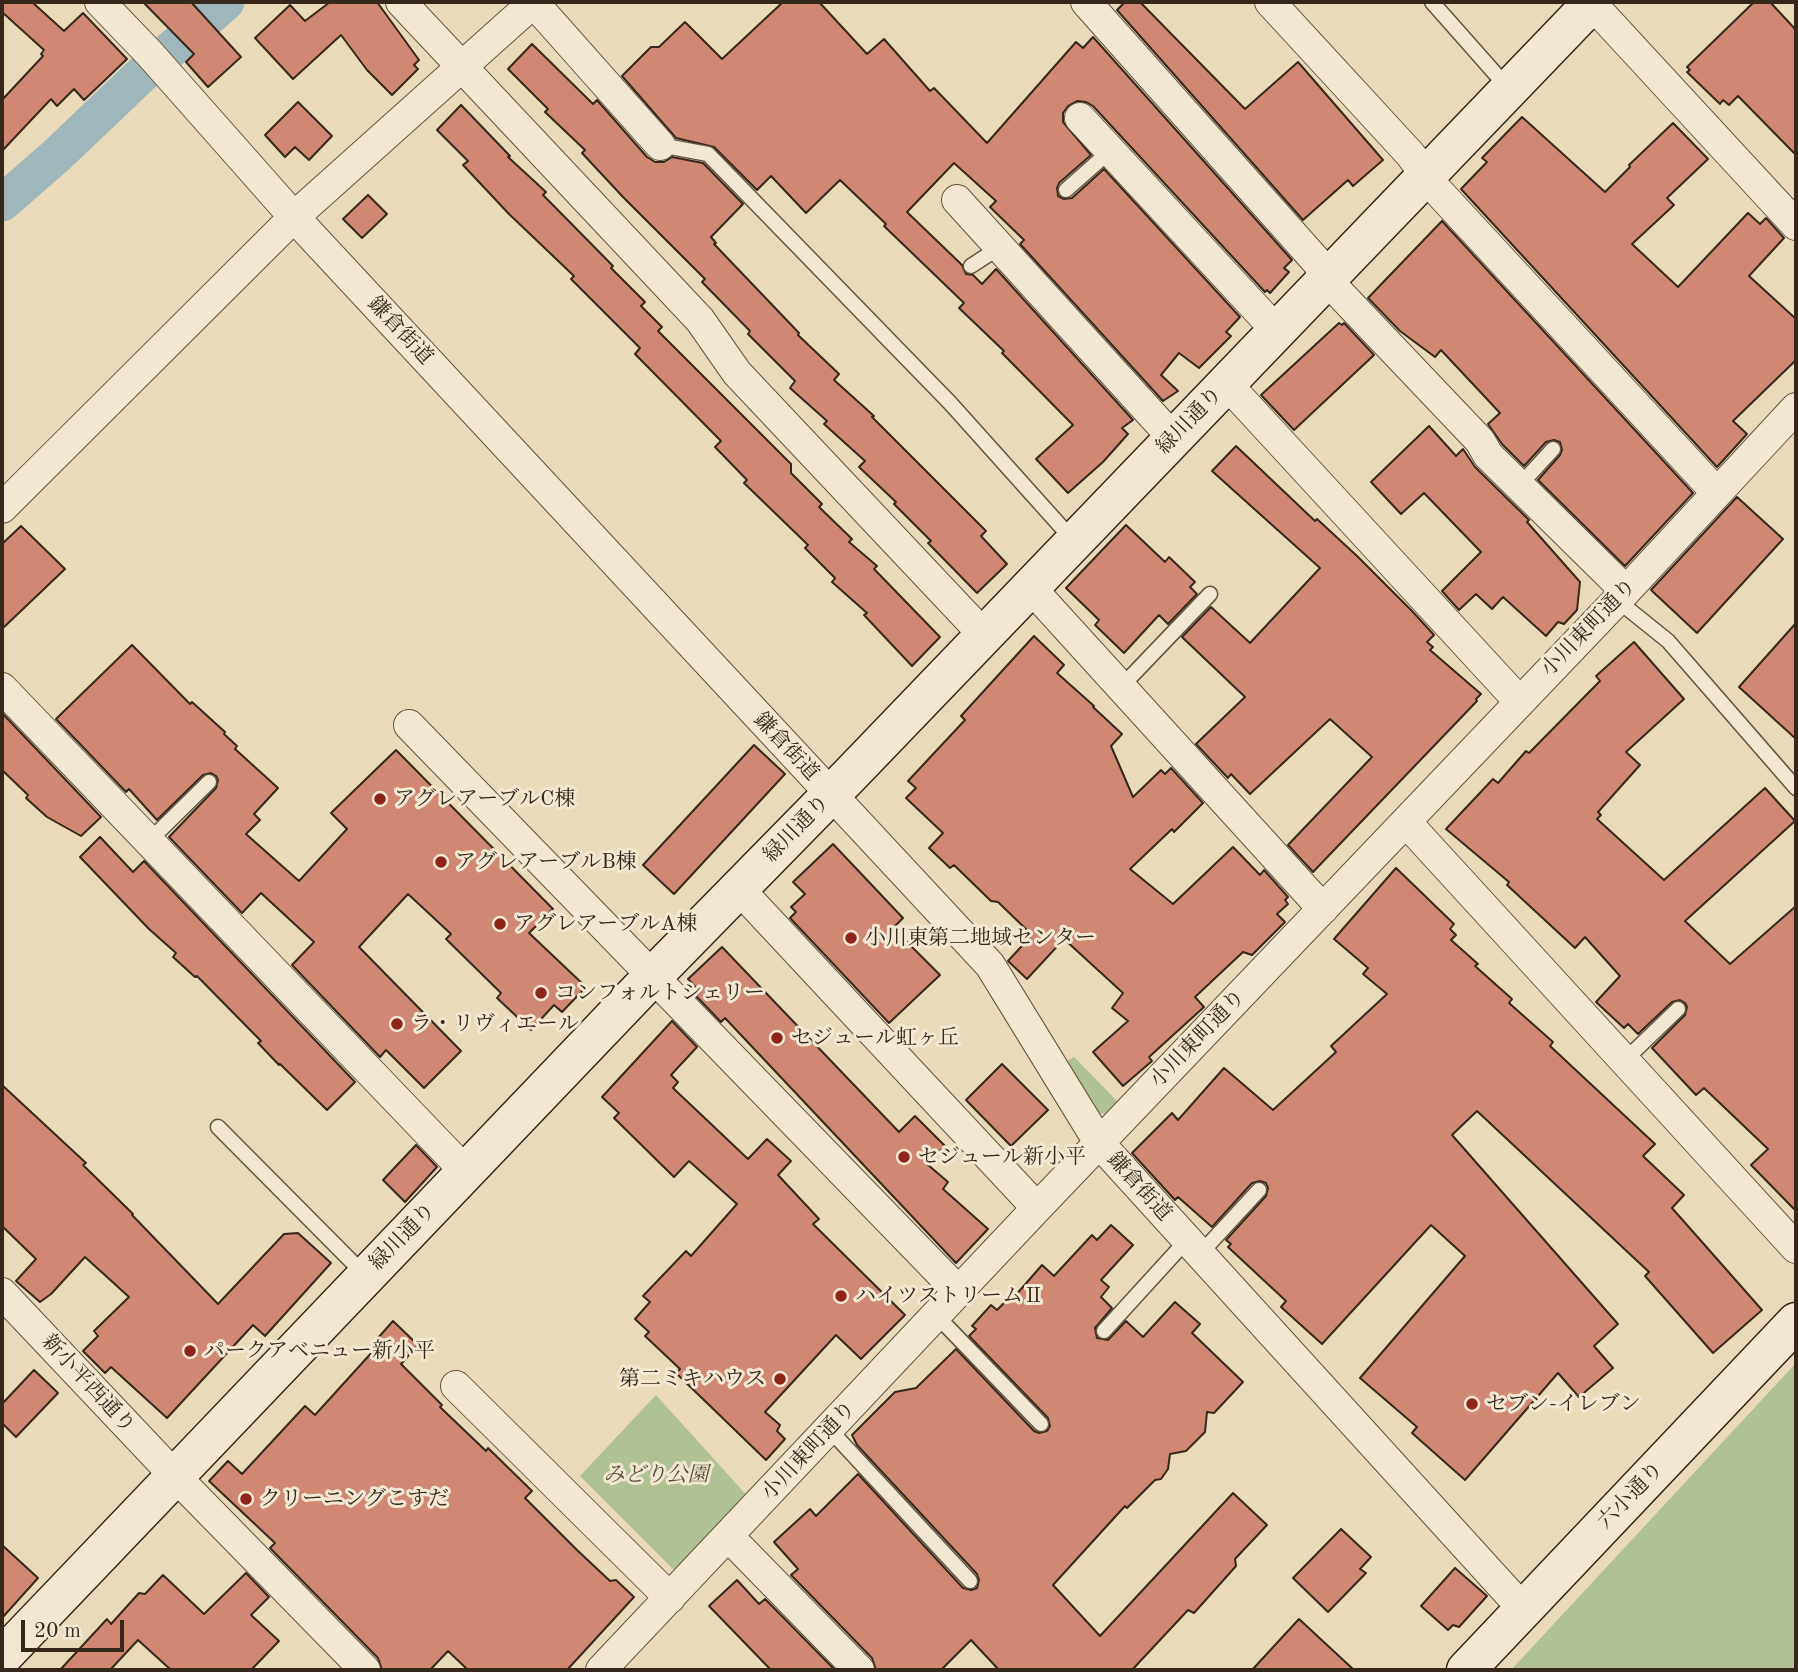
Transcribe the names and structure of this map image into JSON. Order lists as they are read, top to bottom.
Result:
{
  "streets": {
    "street": [
      "鎌倉街道",
      "緑川通り",
      "小川東町通り",
      "新小平西通り",
      "六小通り"
    ]
  },
  "crossings": [
    ["鎌倉街道", "緑川通り"],
    ["鎌倉街道", "小川東町通り"],
    ["鎌倉街道", "六小通り"],
    ["緑川通り", "新小平西通り"]
  ],
  "parks": ["みどり公園"],
  "places": [
    "アグレアーブルC棟",
    "アグレアーブルB棟",
    "アグレアーブルA棟",
    "小川東第二地域センター",
    "コンフォルトシェリー",
    "ラ・リヴィエール",
    "セジュール虹ヶ丘",
    "セジュール新小平",
    "ハイツストリームⅡ",
    "パークアベニュー新小平",
    "第二ミキハウス",
    "セブン-イレブン",
    "クリーニングこすだ"
  ],
  "scale_bar": "20 m"
}
